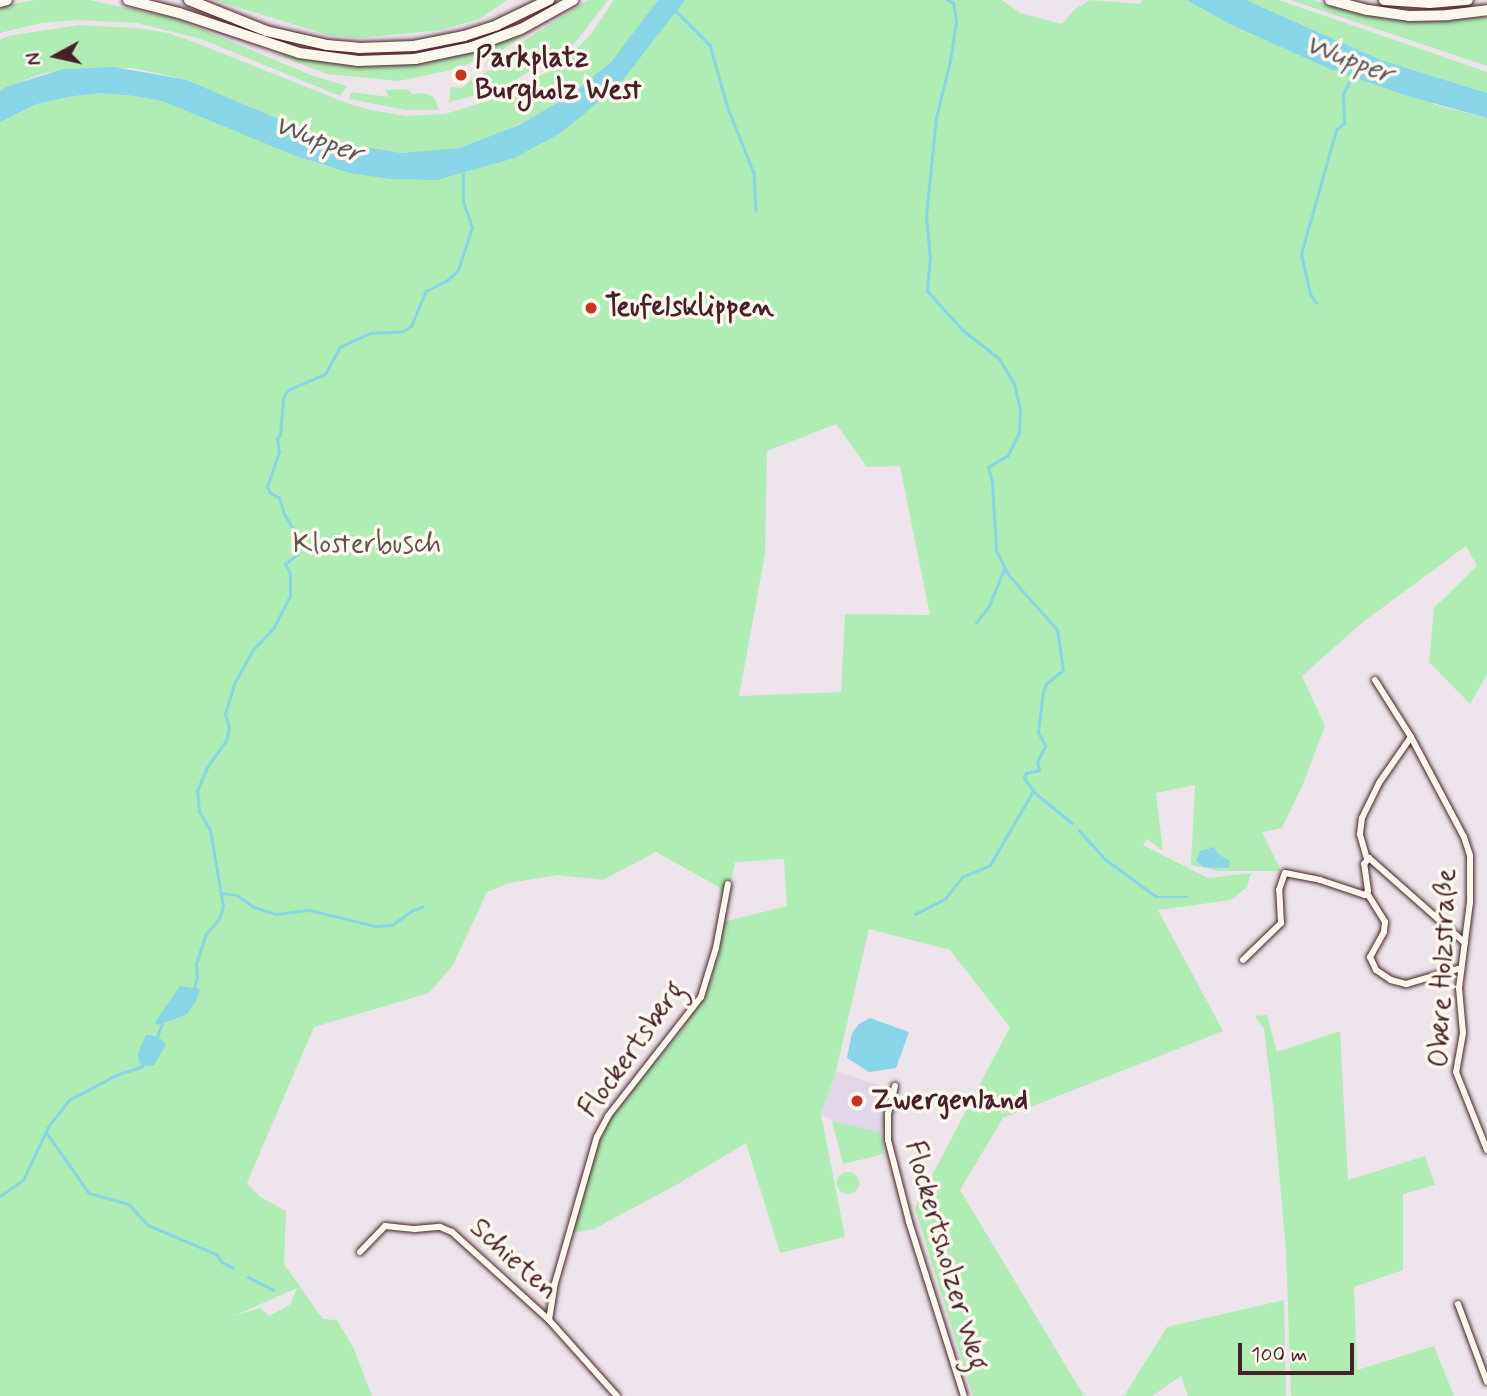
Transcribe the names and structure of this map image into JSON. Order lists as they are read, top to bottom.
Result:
{
  "streets": {
    "street": [
      "Obere Holzstraße",
      "Flockertsberg",
      "Flockertsholzer Weg",
      "Schieten"
    ]
  },
  "crossings": [
    ["Flockertsberg", "Schieten"]
  ],
  "water": ["Wupper"],
  "parks": ["Klosterbusch"],
  "places": ["Parkplatz Burgholz West", "Teufelsklippen", "Zwergenland"],
  "scale_bar": "100 m",
  "north": "left"
}
